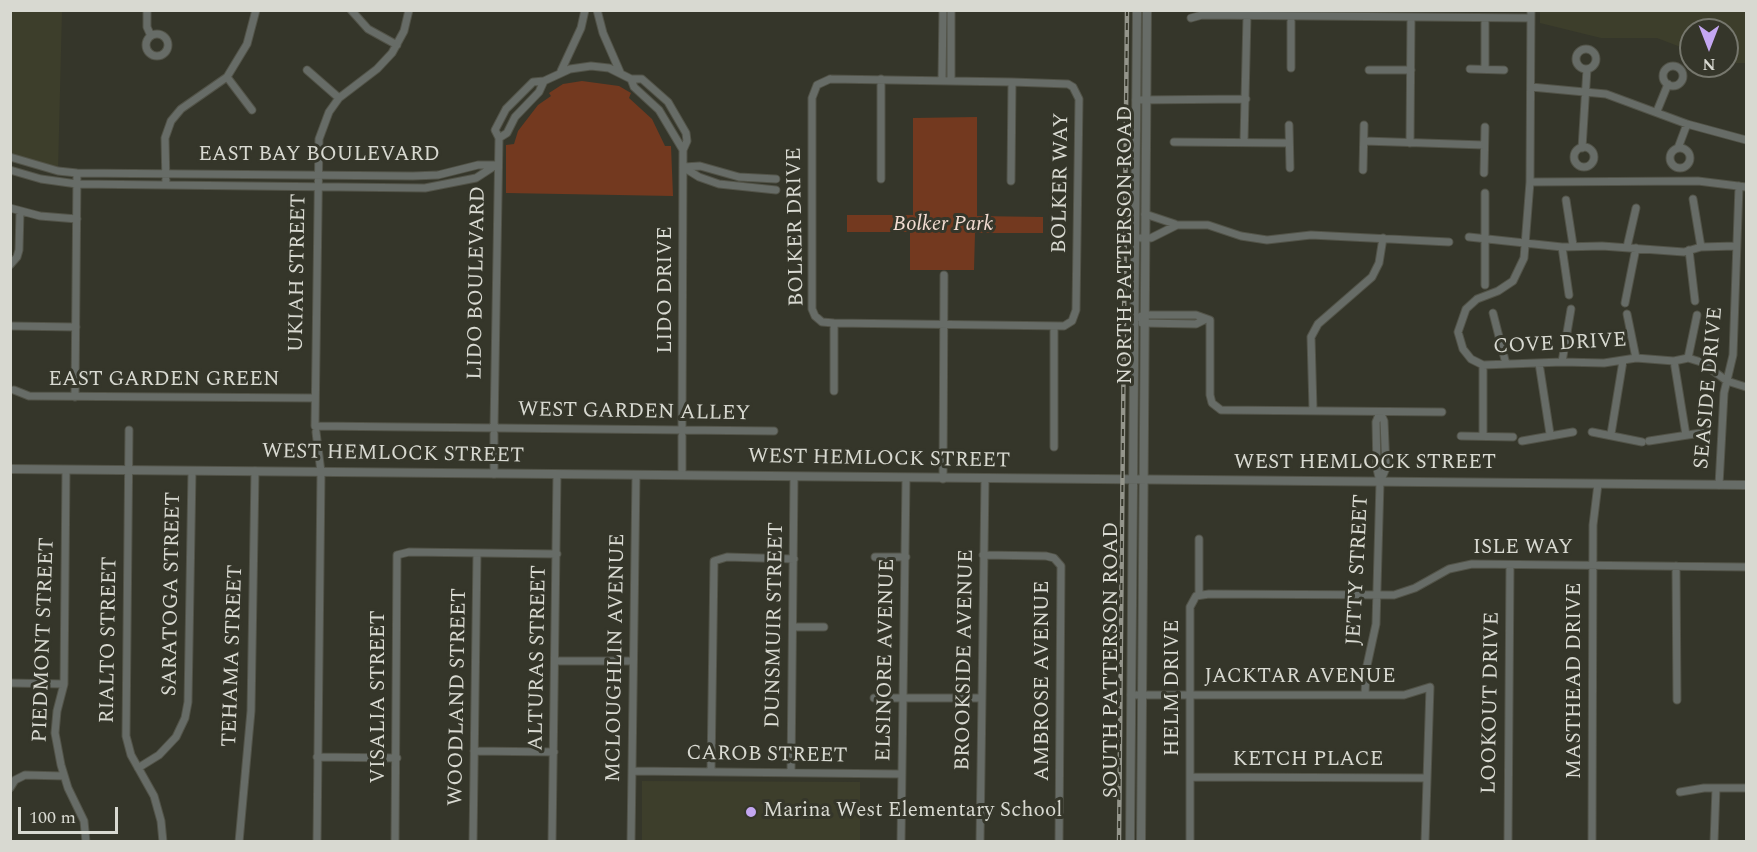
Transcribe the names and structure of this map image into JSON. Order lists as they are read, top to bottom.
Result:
{
  "streets": {
    "street": [
      "EAST BAY BOULEVARD",
      "BOLKER WAY",
      "BOLKER DRIVE",
      "NORTH PATTERSON ROAD",
      "UKIAH STREET",
      "LIDO BOULEVARD",
      "LIDO DRIVE",
      "COVE DRIVE",
      "EAST GARDEN GREEN",
      "SEASIDE DRIVE",
      "WEST GARDEN ALLEY",
      "WEST HEMLOCK STREET",
      "ISLE WAY",
      "JETTY STREET",
      "SARATOGA STREET",
      "DUNSMUIR STREET",
      "PIEDMONT STREET",
      "RIALTO STREET",
      "TEHAMA STREET",
      "ALTURAS STREET",
      "MCLOUGHLIN AVENUE",
      "ELSINORE AVENUE",
      "BROOKSIDE AVENUE",
      "SOUTH PATTERSON ROAD",
      "JACKTAR AVENUE",
      "AMBROSE AVENUE",
      "MASTHEAD DRIVE",
      "HELM DRIVE",
      "VISALIA STREET",
      "WOODLAND STREET",
      "LOOKOUT DRIVE",
      "CAROB STREET",
      "KETCH PLACE"
    ]
  },
  "crossings": [
    ["EAST BAY BOULEVARD", "UKIAH STREET"],
    ["EAST BAY BOULEVARD", "LIDO BOULEVARD"],
    ["BOLKER WAY", "BOLKER DRIVE"],
    ["NORTH PATTERSON ROAD", "WEST HEMLOCK STREET"],
    ["NORTH PATTERSON ROAD", "SOUTH PATTERSON ROAD"],
    ["UKIAH STREET", "EAST GARDEN GREEN"],
    ["UKIAH STREET", "WEST GARDEN ALLEY"],
    ["UKIAH STREET", "WEST HEMLOCK STREET"],
    ["LIDO BOULEVARD", "LIDO DRIVE"],
    ["LIDO BOULEVARD", "WEST GARDEN ALLEY"],
    ["LIDO BOULEVARD", "WEST HEMLOCK STREET"],
    ["LIDO DRIVE", "WEST GARDEN ALLEY"],
    ["LIDO DRIVE", "WEST HEMLOCK STREET"],
    ["SEASIDE DRIVE", "WEST HEMLOCK STREET"],
    ["WEST HEMLOCK STREET", "JETTY STREET"],
    ["WEST HEMLOCK STREET", "SARATOGA STREET"],
    ["WEST HEMLOCK STREET", "DUNSMUIR STREET"],
    ["WEST HEMLOCK STREET", "PIEDMONT STREET"],
    ["WEST HEMLOCK STREET", "RIALTO STREET"],
    ["WEST HEMLOCK STREET", "TEHAMA STREET"],
    ["WEST HEMLOCK STREET", "ALTURAS STREET"],
    ["WEST HEMLOCK STREET", "MCLOUGHLIN AVENUE"],
    ["WEST HEMLOCK STREET", "ELSINORE AVENUE"],
    ["WEST HEMLOCK STREET", "BROOKSIDE AVENUE"],
    ["WEST HEMLOCK STREET", "SOUTH PATTERSON ROAD"],
    ["WEST HEMLOCK STREET", "MASTHEAD DRIVE"],
    ["ISLE WAY", "JETTY STREET"],
    ["ISLE WAY", "MASTHEAD DRIVE"],
    ["ISLE WAY", "HELM DRIVE"],
    ["ISLE WAY", "LOOKOUT DRIVE"],
    ["JETTY STREET", "JACKTAR AVENUE"],
    ["SARATOGA STREET", "RIALTO STREET"],
    ["DUNSMUIR STREET", "CAROB STREET"],
    ["MCLOUGHLIN AVENUE", "CAROB STREET"],
    ["ELSINORE AVENUE", "CAROB STREET"],
    ["BROOKSIDE AVENUE", "AMBROSE AVENUE"],
    ["SOUTH PATTERSON ROAD", "JACKTAR AVENUE"],
    ["JACKTAR AVENUE", "HELM DRIVE"],
    ["JACKTAR AVENUE", "KETCH PLACE"],
    ["HELM DRIVE", "KETCH PLACE"],
    ["VISALIA STREET", "WOODLAND STREET"]
  ],
  "parks": ["Bolker Park"],
  "places": ["Marina West Elementary School"],
  "scale_bar": "100 m",
  "north": "bottom"
}
